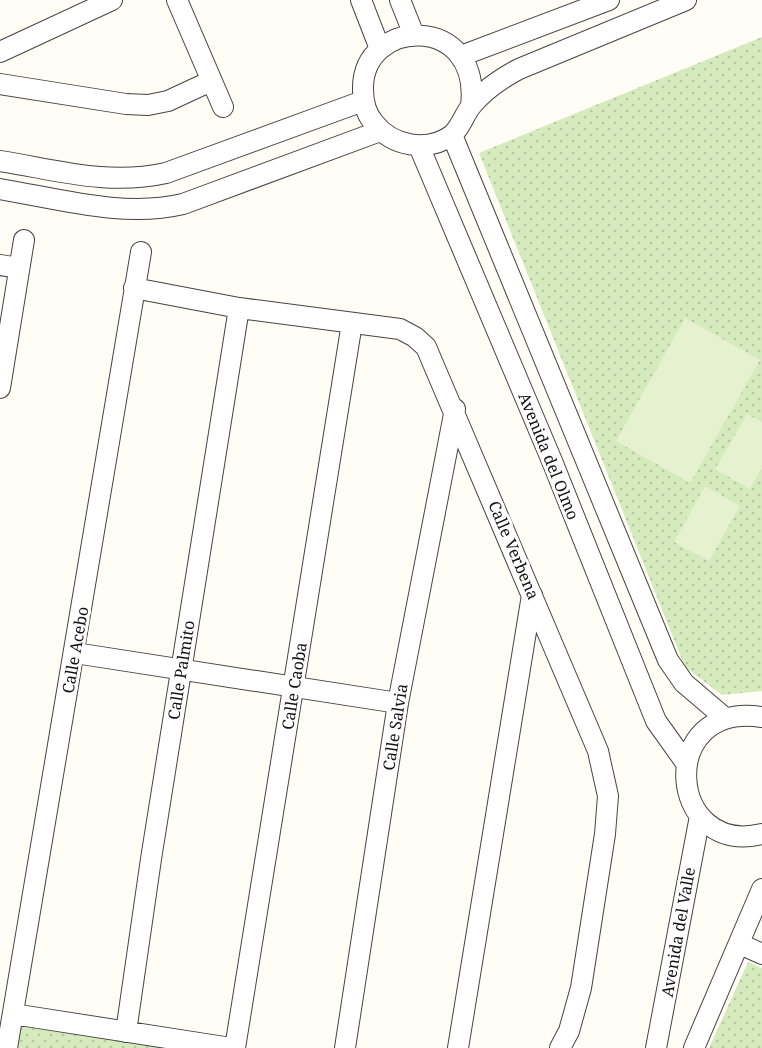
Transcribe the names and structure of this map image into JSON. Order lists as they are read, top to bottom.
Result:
{
  "streets": {
    "street": [
      "Avenida del Olmo",
      "Calle Verbena",
      "Calle Acebo",
      "Calle Palmito",
      "Calle Caoba",
      "Calle Salvia",
      "Avenida del Valle"
    ]
  },
  "crossings": [
    ["Calle Verbena", "Calle Acebo"],
    ["Calle Verbena", "Calle Palmito"],
    ["Calle Verbena", "Calle Caoba"],
    ["Calle Verbena", "Calle Salvia"]
  ]
}
